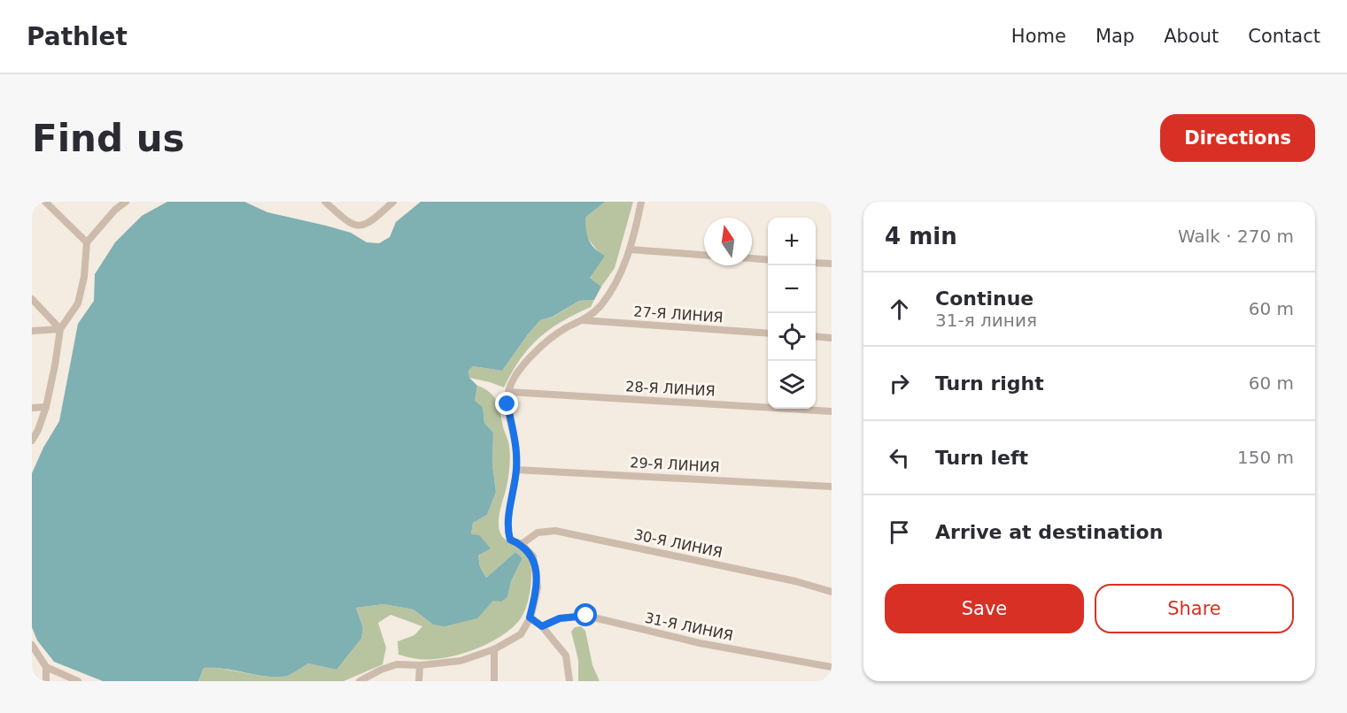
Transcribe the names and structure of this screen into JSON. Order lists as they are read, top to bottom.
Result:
{
  "streets": {
    "street": [
      "27-Я ЛИНИЯ",
      "28-Я ЛИНИЯ",
      "29-Я ЛИНИЯ",
      "30-Я ЛИНИЯ",
      "31-Я ЛИНИЯ"
    ]
  },
  "north": "top",
  "page": {
    "header": "Pathlet",
    "nav": [
      "Home",
      "Map",
      "About",
      "Contact"
    ],
    "buttons": [
      "Directions",
      ["Save", "Share"]
    ],
    "title": "Find us",
    "heading": ["4 min", "Walk · 270 m"],
    "map_buttons": ["+", "−"],
    "list": [
      ["Continue", "31-я линия", "60 m"],
      ["Turn right", "60 m"],
      ["Turn left", "150 m"],
      "Arrive at destination"
    ]
  }
}
